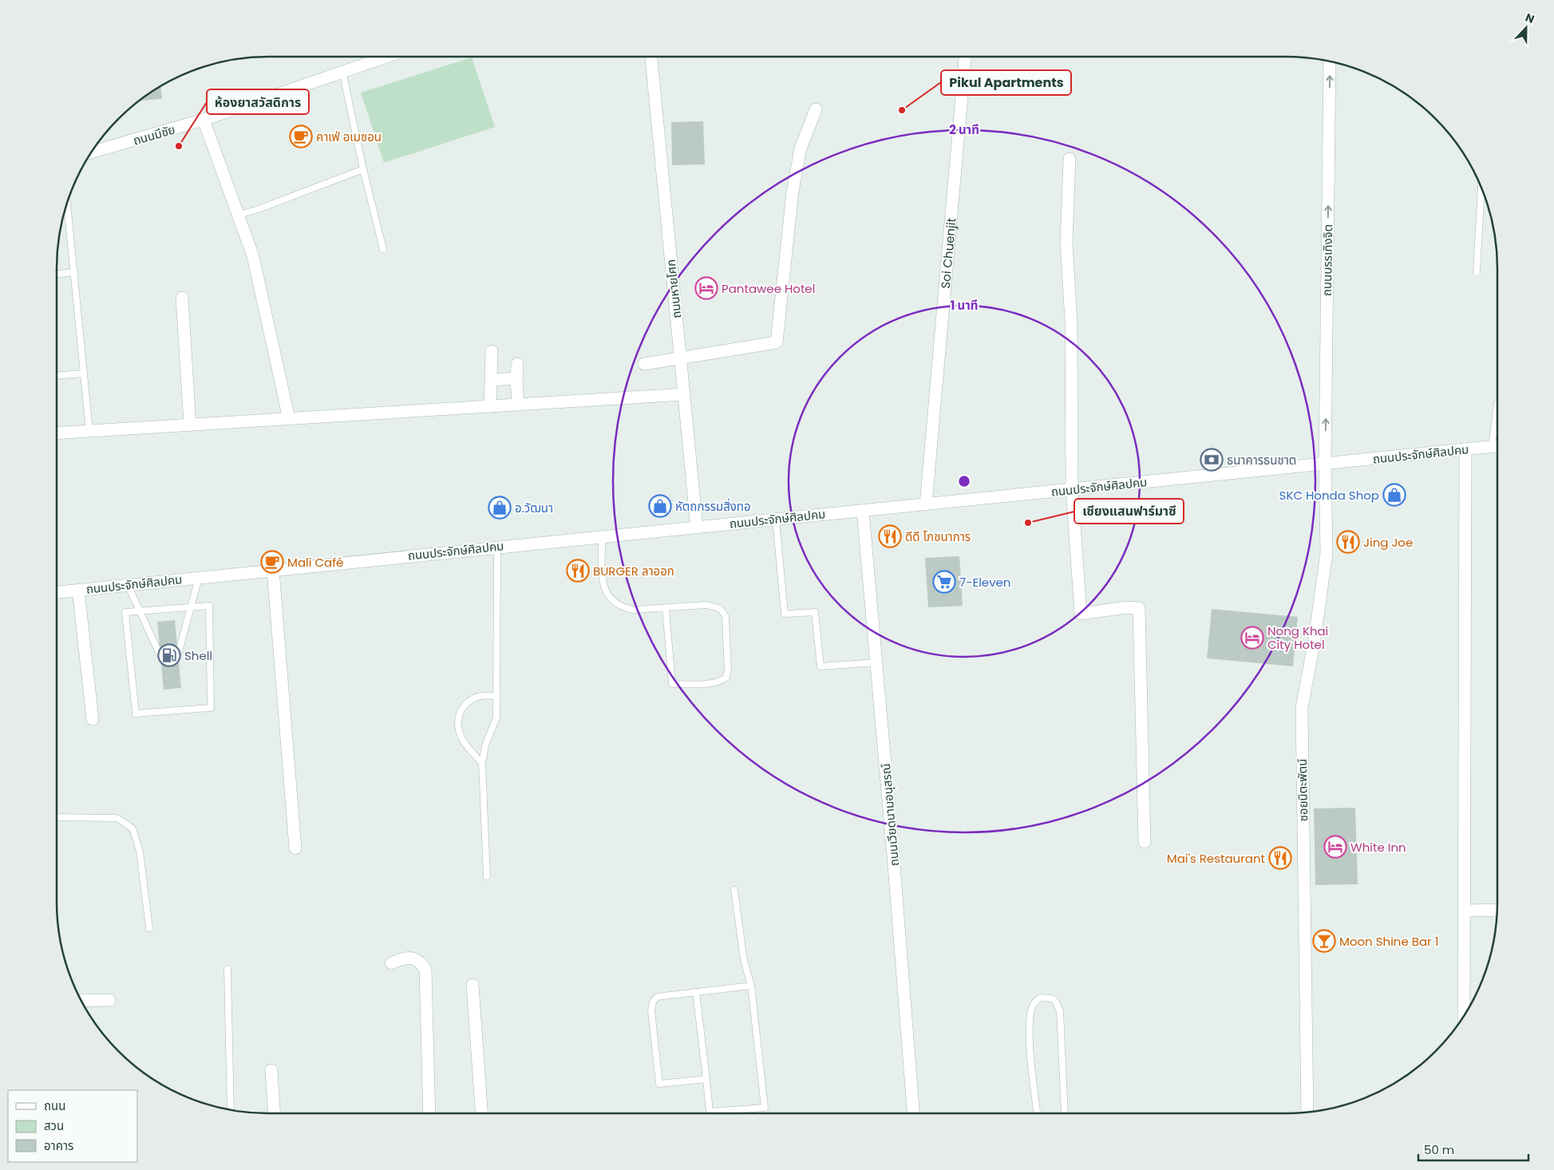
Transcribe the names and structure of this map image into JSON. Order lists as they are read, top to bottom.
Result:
{
  "streets": {
    "street": [
      "ถนนมีชัย",
      "Soi Chuenjit",
      "ถนนบรรเทิงจิต",
      "ถนนหายโศก",
      "ถนนประจักษ์ศิลปคม",
      "ซอยนิตะพัตน์",
      "ถนนเวียดนามอนุสรณ์"
    ]
  },
  "crossings": [
    ["Soi Chuenjit", "ถนนประจักษ์ศิลปคม"],
    ["ถนนบรรเทิงจิต", "ถนนประจักษ์ศิลปคม"],
    ["ถนนบรรเทิงจิต", "ซอยนิตะพัตน์"],
    ["ถนนหายโศก", "ถนนประจักษ์ศิลปคม"],
    ["ถนนประจักษ์ศิลปคม", "ซอยนิตะพัตน์"],
    ["ถนนประจักษ์ศิลปคม", "ถนนเวียดนามอนุสรณ์"]
  ],
  "one_way": ["ถนนบรรเทิงจิต"],
  "places": {
    "other": ["Pikul Apartments", "ห้องยาสวัสดิการ", "เชียงแสนฟาร์มาซี"],
    "cafe": ["คาเฟ่ อเมซอน", "Mali Café"],
    "hotel": ["Pantawee Hotel", "Nong Khai City Hotel", "White Inn"],
    "bank": ["ธนาคารธนชาต"],
    "shop": ["SKC Honda Shop", "หัตถกรรมสิ่งทอ", "อ.วัฒนา"],
    "restaurant": [
      "ดีดี โภชนาการ",
      "Jing Joe",
      "BURGER ลาออก",
      "Mai's Restaurant"
    ],
    "supermarket": ["7-Eleven"],
    "fuel station": ["Shell"],
    "bar": ["Moon Shine Bar 1"]
  },
  "legend": ["ถนน", "สวน", "อาคาร"],
  "scale_bar": "50 m",
  "north": "top",
  "rings": ["2 นาที", "1 นาที"]
}
